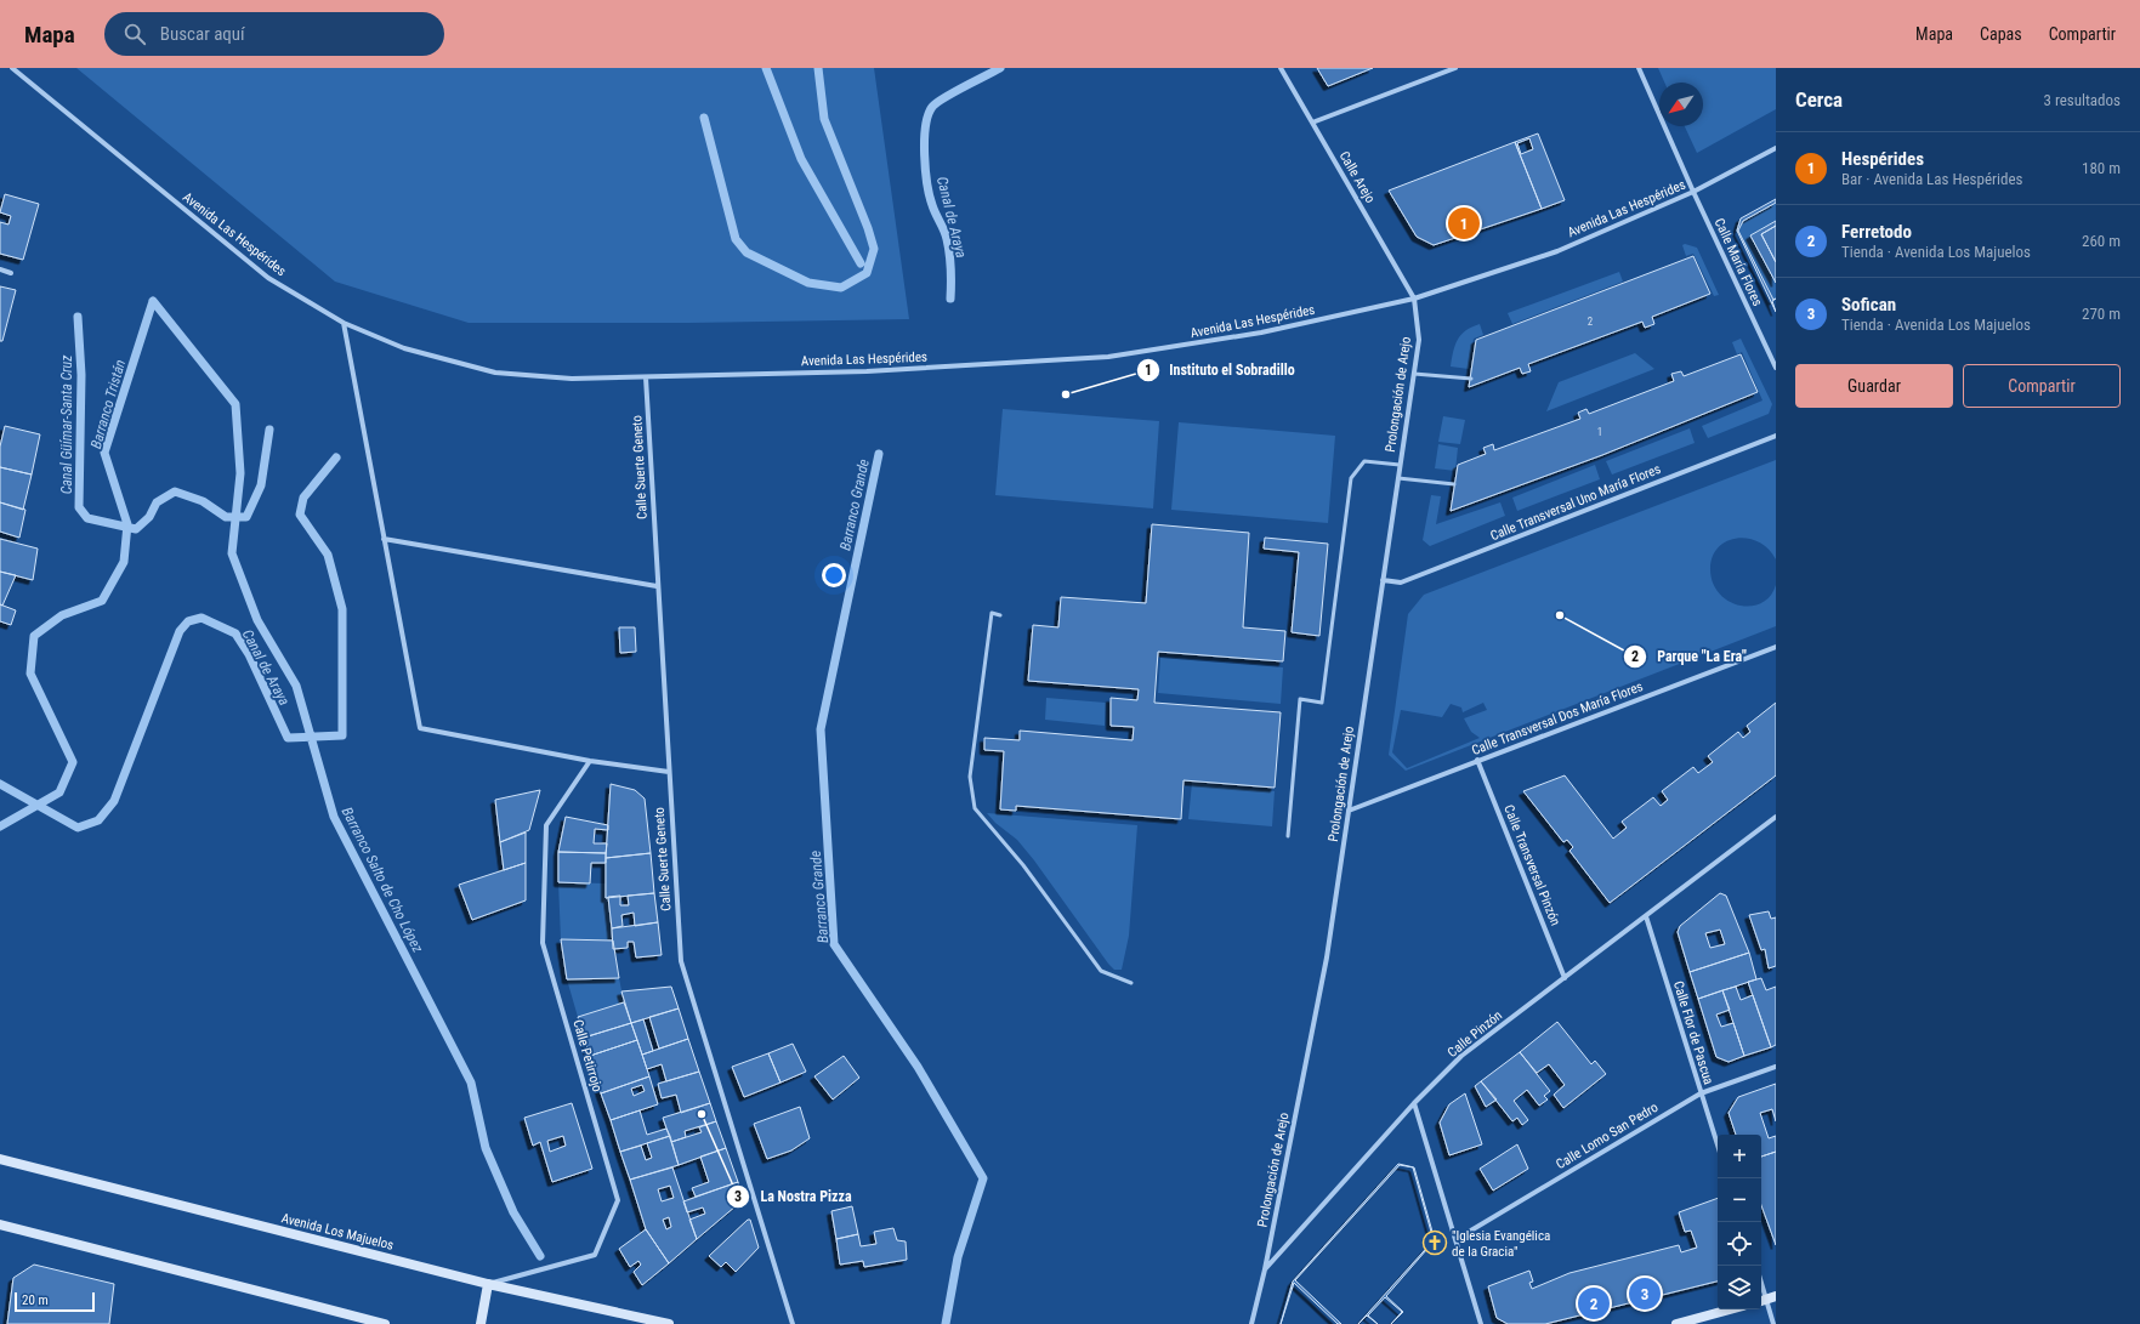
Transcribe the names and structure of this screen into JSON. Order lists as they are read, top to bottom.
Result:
{
  "streets": {
    "street": [
      "Calle Arejo",
      "Avenida Las Hespérides",
      "Calle María Flores",
      "Prolongación de Arejo",
      "Calle Suerte Geneto",
      "Calle Transversal Uno María Flores",
      "Calle Transversal Dos María Flores",
      "Calle Transversal Pinzón",
      "Calle Flor de Pascua",
      "Calle Pinzón",
      "Calle Petirrojo",
      "Calle Lomo San Pedro",
      "Avenida Los Majuelos"
    ]
  },
  "crossings": [
    ["Calle Arejo", "Avenida Las Hespérides"],
    ["Calle Arejo", "Prolongación de Arejo"],
    ["Avenida Las Hespérides", "Calle María Flores"],
    ["Avenida Las Hespérides", "Prolongación de Arejo"],
    ["Avenida Las Hespérides", "Calle Suerte Geneto"],
    ["Prolongación de Arejo", "Calle Transversal Uno María Flores"],
    ["Prolongación de Arejo", "Calle Transversal Dos María Flores"],
    ["Prolongación de Arejo", "Calle Pinzón"],
    ["Calle Transversal Dos María Flores", "Calle Transversal Pinzón"],
    ["Calle Transversal Pinzón", "Calle Pinzón"],
    ["Calle Flor de Pascua", "Calle Pinzón"],
    ["Calle Flor de Pascua", "Calle Lomo San Pedro"],
    ["Calle Petirrojo", "Avenida Los Majuelos"]
  ],
  "water": [
    "Canal de Araya",
    "Barranco Tristán",
    "Canal Güímar-Santa Cruz",
    "Barranco Grande",
    "Barranco Salto de Cho López"
  ],
  "places": {
    "other": ["Instituto el Sobradillo", "Parque \"La Era\"", "La Nostra Pizza"],
    "church": ["\"Iglesia Evangélica de la Gracia\""]
  },
  "house_numbers": ["2", "1"],
  "scale_bar": "20 m",
  "north": "bottom left",
  "page": {
    "header": "Mapa",
    "search": "Buscar aquí",
    "nav": ["Mapa", "Capas", "Compartir"],
    "heading": ["Cerca", "3 resultados"],
    "list": [
      {
        "mark": "1",
        "name": "Hespérides",
        "note": "Bar · Avenida Las Hespérides",
        "value": "180 m"
      },
      {
        "mark": "2",
        "name": "Ferretodo",
        "note": "Tienda · Avenida Los Majuelos",
        "value": "260 m"
      },
      {
        "mark": "3",
        "name": "Sofican",
        "note": "Tienda · Avenida Los Majuelos",
        "value": "270 m"
      }
    ],
    "pins": ["1", "3", "2"],
    "buttons": ["Guardar", "Compartir"],
    "map_buttons": ["+", "−"],
    "scale": "20 m"
  }
}
